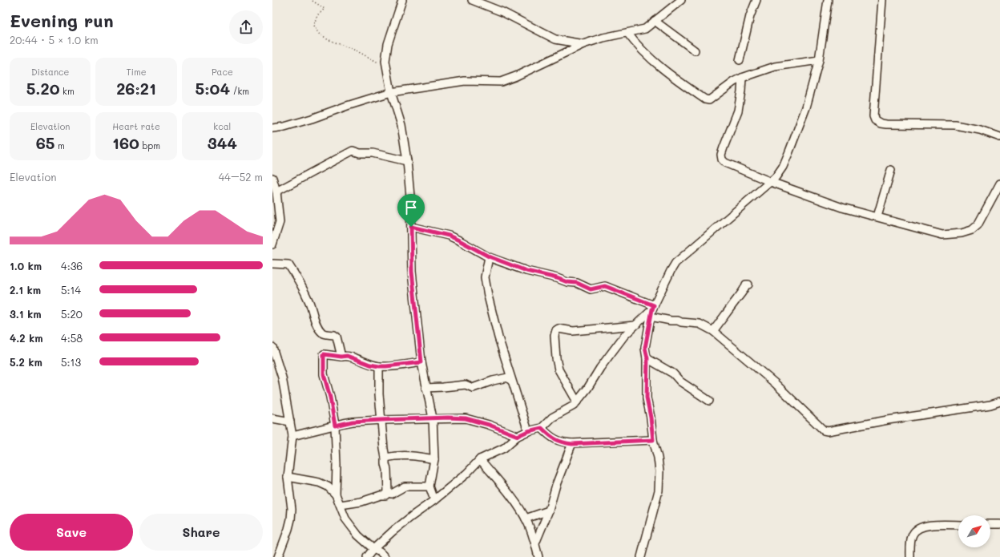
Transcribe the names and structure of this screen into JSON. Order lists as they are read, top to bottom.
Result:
{
  "north": "top right",
  "page": {
    "heading": ["Evening run", "20:44 · 5 × 1.0 km"],
    "stats": [
      ["Distance", "5.20 km"],
      ["Time", "26:21"],
      ["Pace", "5:04 /km"],
      ["Elevation", "65 m"],
      ["Heart rate", "160 bpm"],
      ["kcal", "344"]
    ],
    "chart": ["Elevation", "44–52 m"],
    "list": [
      {
        "name": "1.0 km",
        "note": "4:36"
      },
      {
        "name": "2.1 km",
        "note": "5:14"
      },
      {
        "name": "3.1 km",
        "note": "5:20"
      },
      {
        "name": "4.2 km",
        "note": "4:58"
      },
      {
        "name": "5.2 km",
        "note": "5:13"
      }
    ],
    "buttons": ["Save", "Share"]
  }
}
